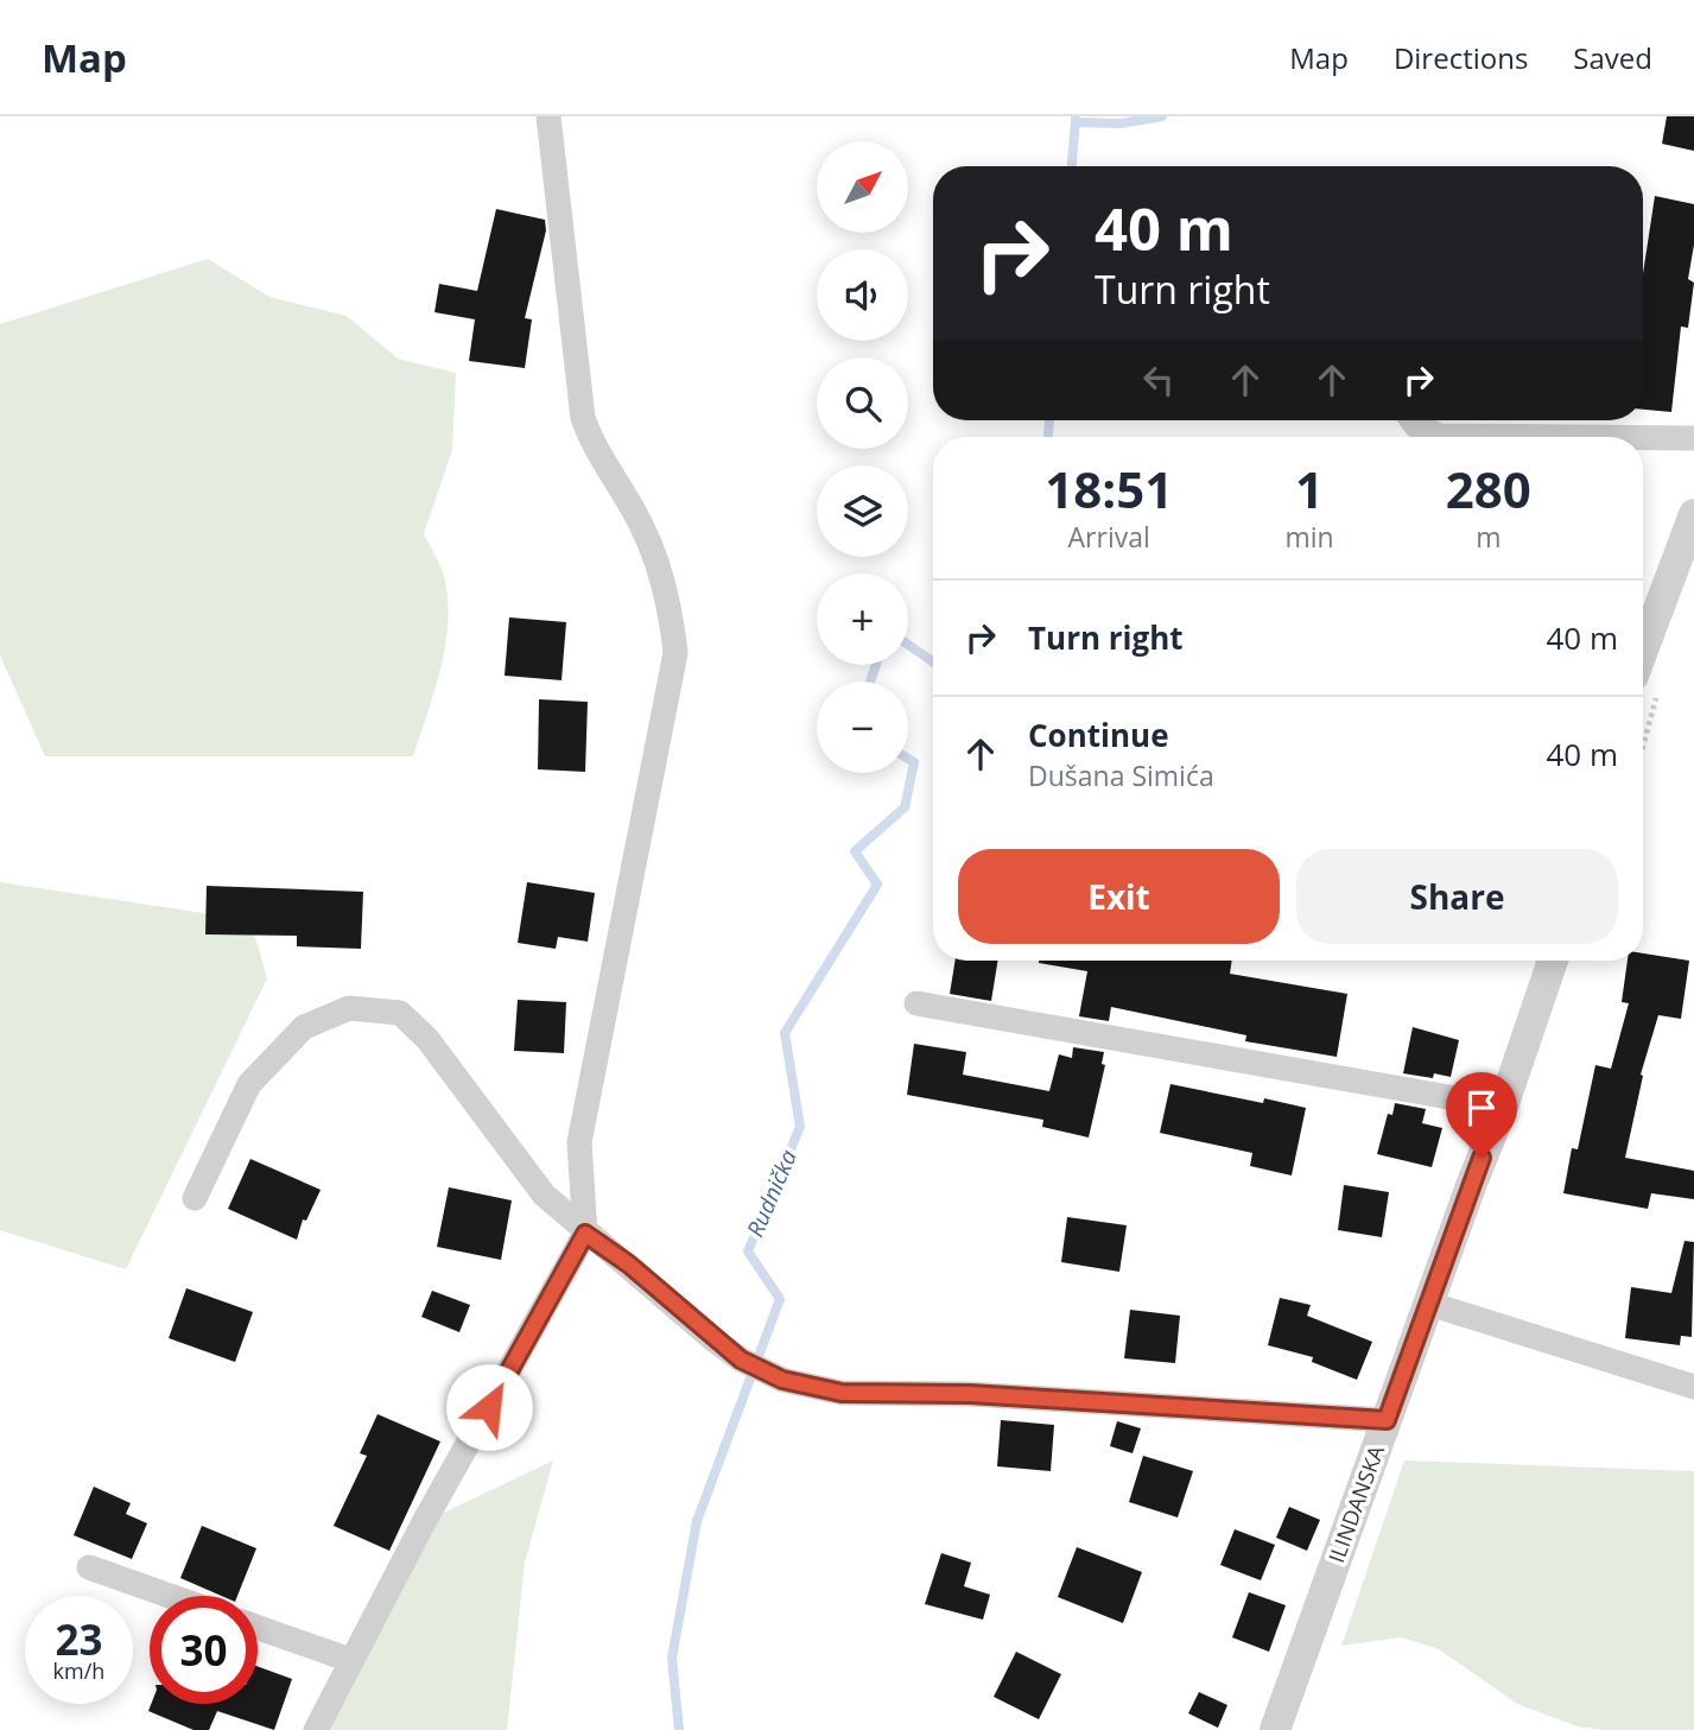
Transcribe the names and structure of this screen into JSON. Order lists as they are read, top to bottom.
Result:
{
  "streets": {
    "street": ["ILINDANSKA"]
  },
  "water": ["Rudnička"],
  "north": "top right",
  "page": {
    "header": "Map",
    "nav": ["Map", "Directions", "Saved"],
    "map_buttons": ["+", "−"],
    "turn": ["40 m", "Turn right"],
    "eta": [
      "18:51",
      "Arrival",
      "1",
      "min",
      "280",
      "m"
    ],
    "list": [
      {
        "name": "Turn right",
        "value": "40 m"
      },
      {
        "name": "Continue",
        "note": "Dušana Simića",
        "value": "40 m"
      }
    ],
    "buttons": ["Exit", "Share"],
    "speed": "23 km/h",
    "limit": "30"
  }
}
